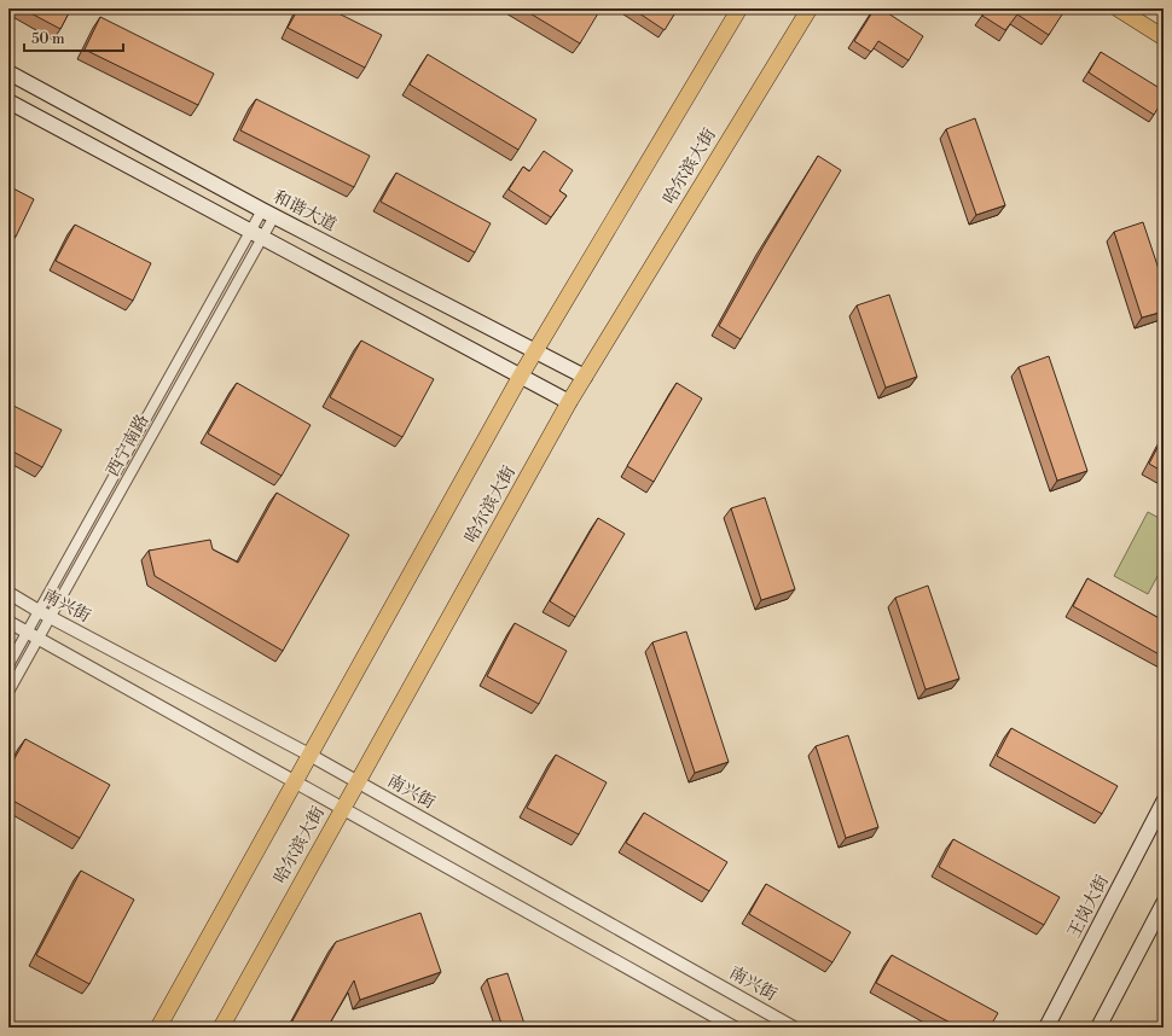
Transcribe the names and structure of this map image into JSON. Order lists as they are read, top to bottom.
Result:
{
  "streets": {
    "main road": ["哈尔滨大街", "和谐大道", "王岗大街"],
    "street": ["西宁南路", "南兴街"]
  },
  "crossings": [
    ["哈尔滨大街", "和谐大道"],
    ["哈尔滨大街", "南兴街"],
    ["和谐大道", "西宁南路"],
    ["西宁南路", "南兴街"]
  ],
  "scale_bar": "50 m"
}
